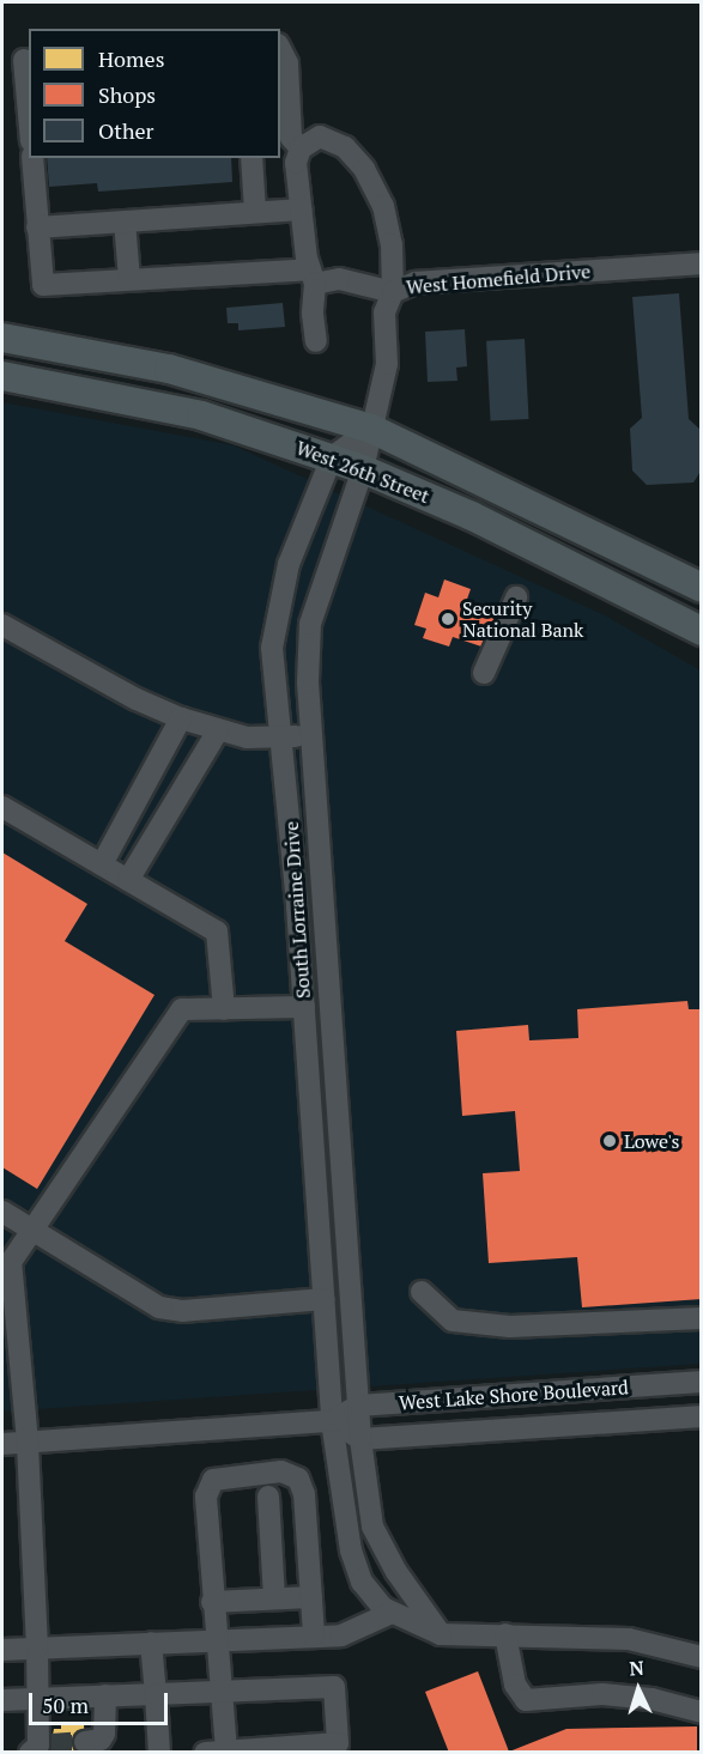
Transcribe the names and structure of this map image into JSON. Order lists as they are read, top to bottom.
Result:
{
  "streets": {
    "main road": ["West 26th Street"],
    "street": ["West Homefield Drive", "South Lorraine Drive", "West Lake Shore Boulevard"]
  },
  "crossings": [
    ["West Homefield Drive", "West 26th Street"],
    ["West Homefield Drive", "South Lorraine Drive"],
    ["West 26th Street", "South Lorraine Drive"],
    ["South Lorraine Drive", "West Lake Shore Boulevard"]
  ],
  "places": ["Security National Bank", "Lowe's"],
  "legend": ["Homes", "Shops", "Other"],
  "scale_bar": "50 m",
  "north": "top"
}
